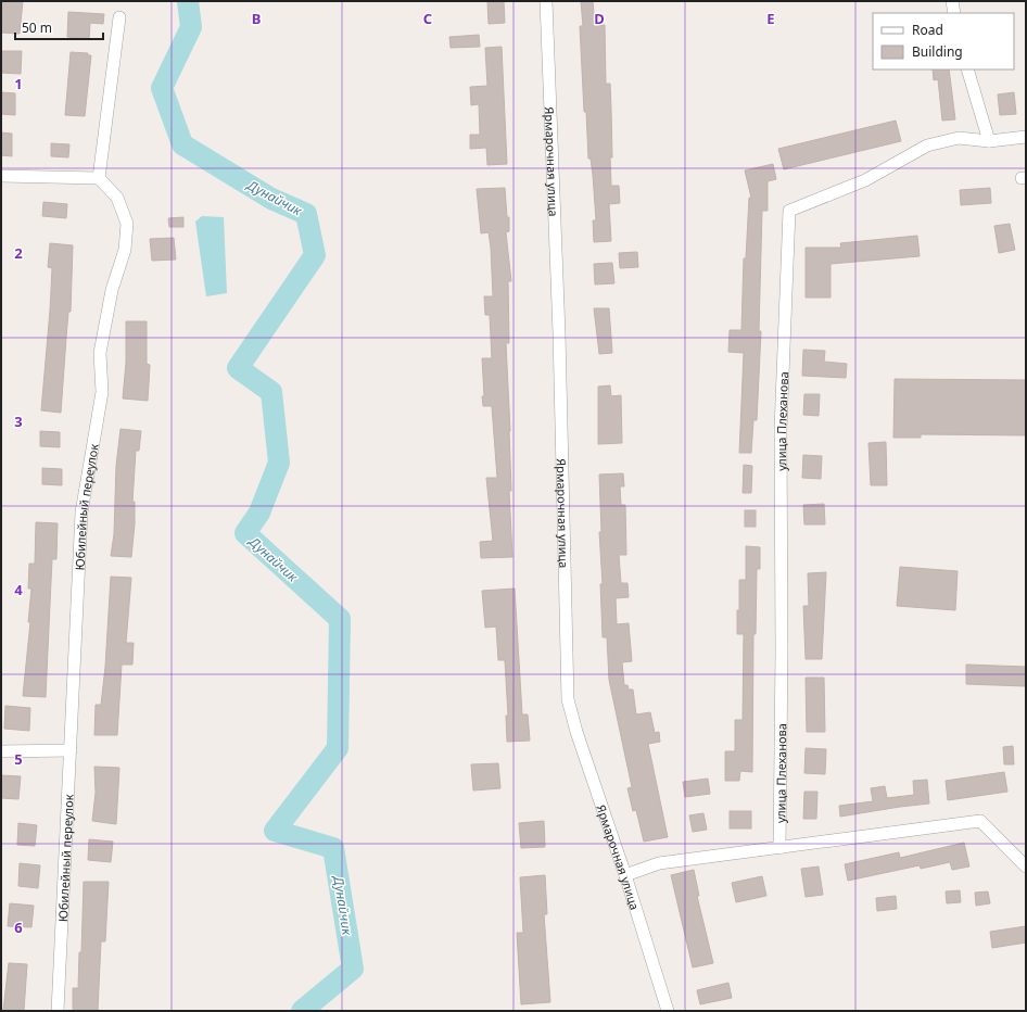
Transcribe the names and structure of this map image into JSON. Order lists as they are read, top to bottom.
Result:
{
  "streets": {
    "street": ["Ярмарочная улица", "улица Плеханова", "Юбилейный переулок"]
  },
  "water": ["Дунайчик"],
  "legend": ["Road", "Building"],
  "scale_bar": "50 m",
  "grid": {
    "columns": [
      "B",
      "C",
      "D",
      "E"
    ],
    "rows": [
      "1",
      "2",
      "3",
      "4",
      "5",
      "6"
    ]
  }
}
